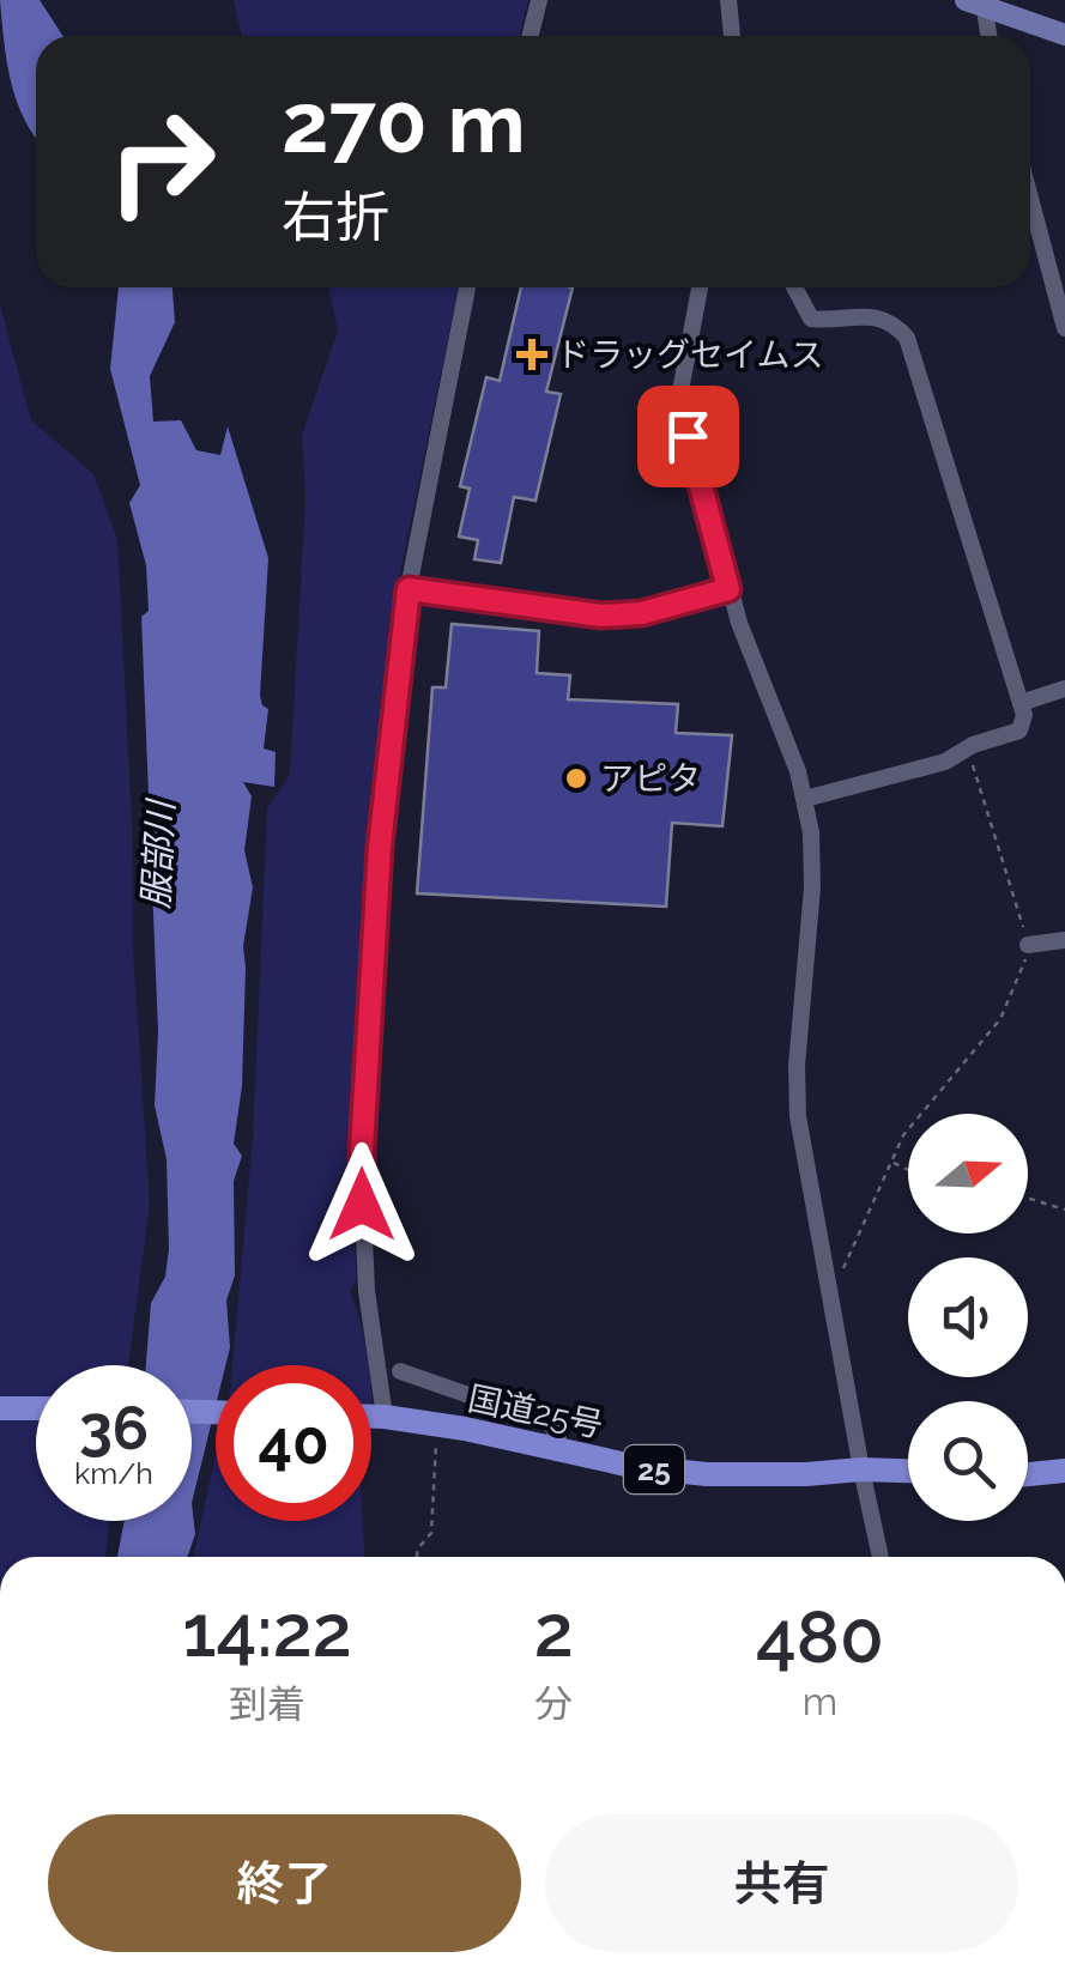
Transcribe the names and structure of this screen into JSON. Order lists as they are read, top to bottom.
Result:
{
  "streets": {
    "highway": ["国道25号", "25"]
  },
  "water": ["服部川"],
  "places": {
    "health": ["ドラッグセイムス"],
    "other": ["アピタ"]
  },
  "north": "right",
  "page": {
    "turn": ["270 m", "右折"],
    "speed": "36 km/h",
    "limit": "40",
    "eta": [
      "14:22",
      "到着",
      "2",
      "分",
      "480",
      "m"
    ],
    "buttons": ["終了", "共有"]
  }
}
